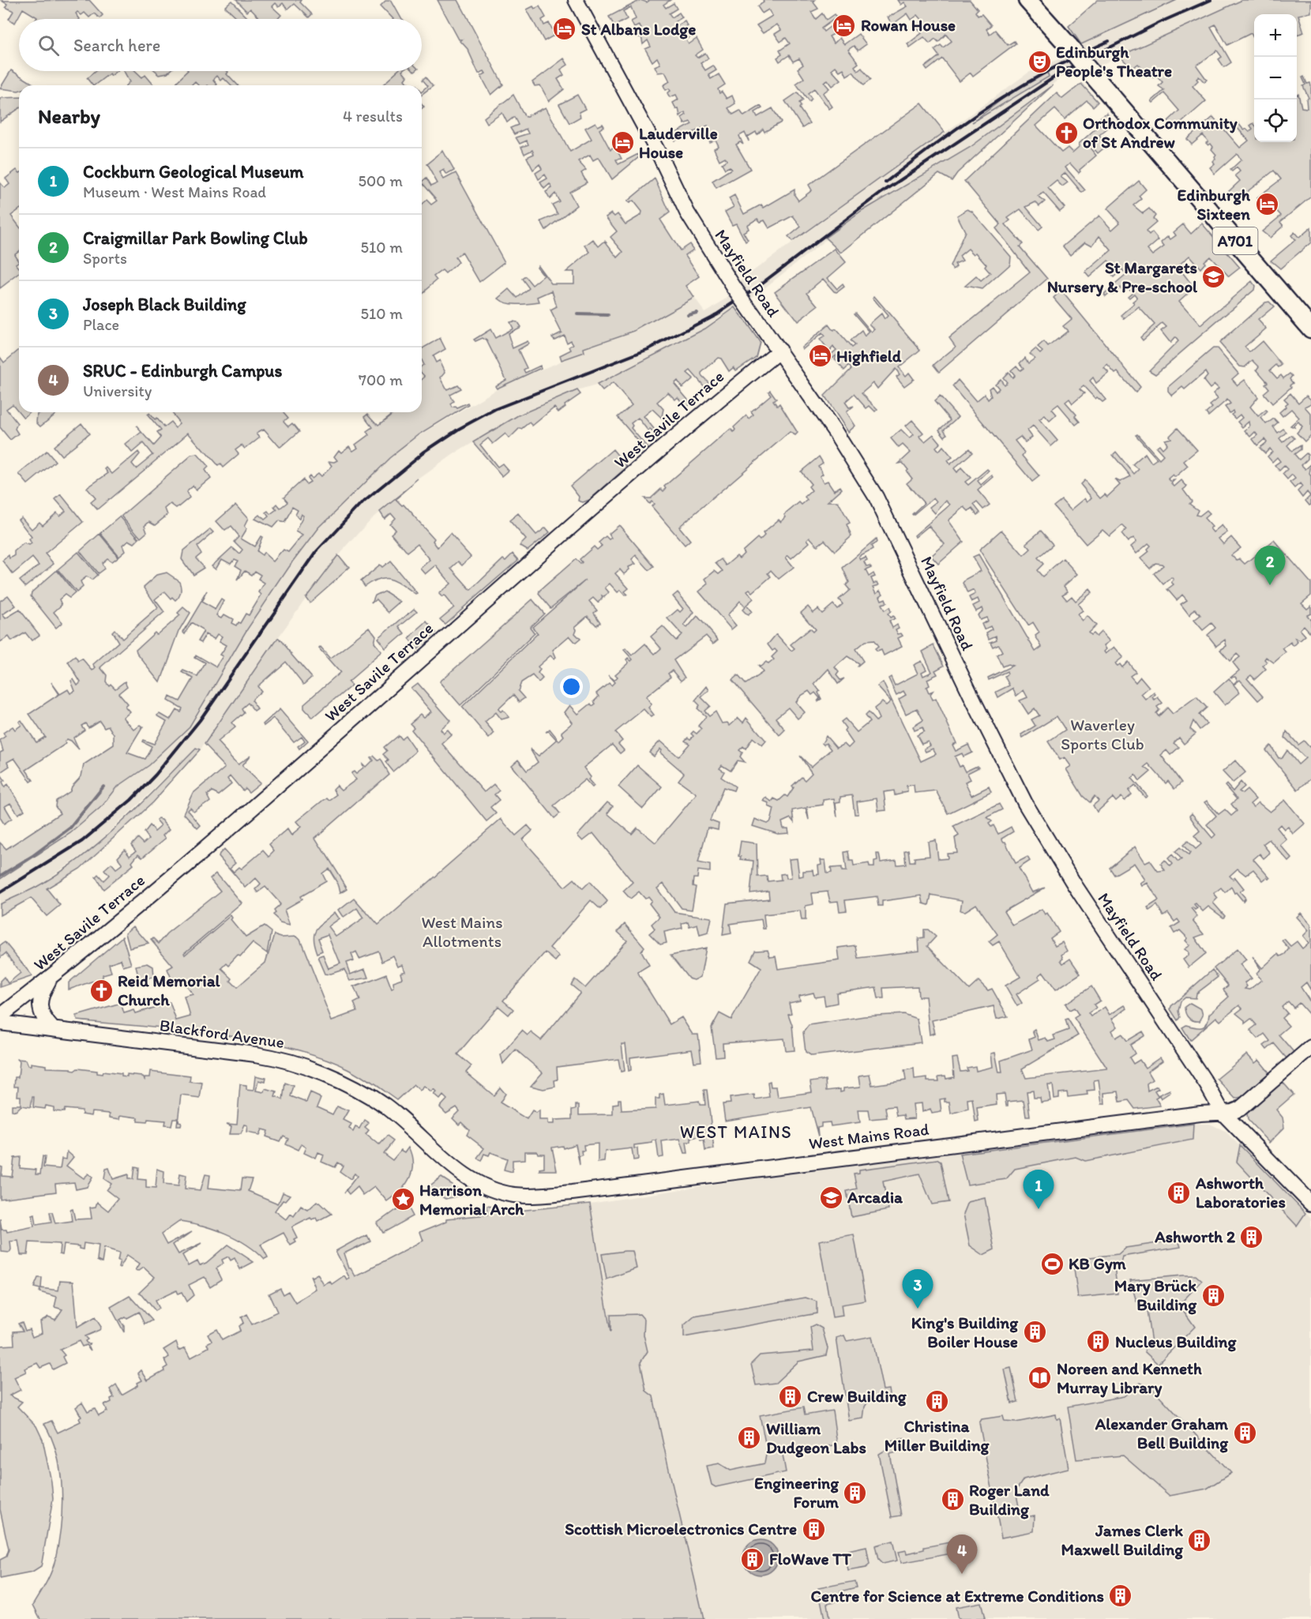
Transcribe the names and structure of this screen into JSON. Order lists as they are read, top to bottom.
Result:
{
  "streets": {
    "main road": ["A701"],
    "street": [
      "Mayfield Road",
      "West Savile Terrace",
      "Blackford Avenue",
      "West Mains Road"
    ]
  },
  "crossings": [
    ["Mayfield Road", "West Savile Terrace"],
    ["Mayfield Road", "West Mains Road"],
    ["Blackford Avenue", "West Mains Road"]
  ],
  "districts": ["WEST MAINS"],
  "parks": ["Waverley Sports Club", "West Mains Allotments"],
  "places": {
    "hotel": [
      "Rowan House",
      "St Albans Lodge",
      "Lauderville House",
      "Edinburgh Sixteen",
      "Highfield"
    ],
    "theatre": ["Edinburgh People's Theatre"],
    "church": ["Orthodox Community of St Andrew", "Reid Memorial Church"],
    "school or university": ["St Margarets Nursery & Pre-school", "Arcadia"],
    "building": [
      "Ashworth Laboratories",
      "Ashworth 2",
      "Mary Brück Building",
      "King's Building Boiler House",
      "Nucleus Building",
      "Crew Building",
      "Christina Miller Building",
      "Alexander Graham Bell Building",
      "William Dudgeon Labs",
      "Engineering Forum",
      "Roger Land Building",
      "Scottish Microelectronics Centre",
      "James Clerk Maxwell Building",
      "FloWave TT",
      "Centre for Science at Extreme Conditions"
    ],
    "place": ["Harrison Memorial Arch"],
    "sports": ["KB Gym"],
    "library": ["Noreen and Kenneth Murray Library"]
  },
  "page": {
    "map_buttons": ["+", "−"],
    "search": "Search here",
    "heading": ["Nearby", "4 results"],
    "list": [
      {
        "mark": "1",
        "name": "Cockburn Geological Museum",
        "note": "Museum · West Mains Road",
        "value": "500 m"
      },
      {
        "mark": "2",
        "name": "Craigmillar Park Bowling Club",
        "note": "Sports",
        "value": "510 m"
      },
      {
        "mark": "3",
        "name": "Joseph Black Building",
        "note": "Place",
        "value": "510 m"
      },
      {
        "mark": "4",
        "name": "SRUC - Edinburgh Campus",
        "note": "University",
        "value": "700 m"
      }
    ],
    "pins": [
      "2",
      "1",
      "3",
      "4"
    ]
  }
}
